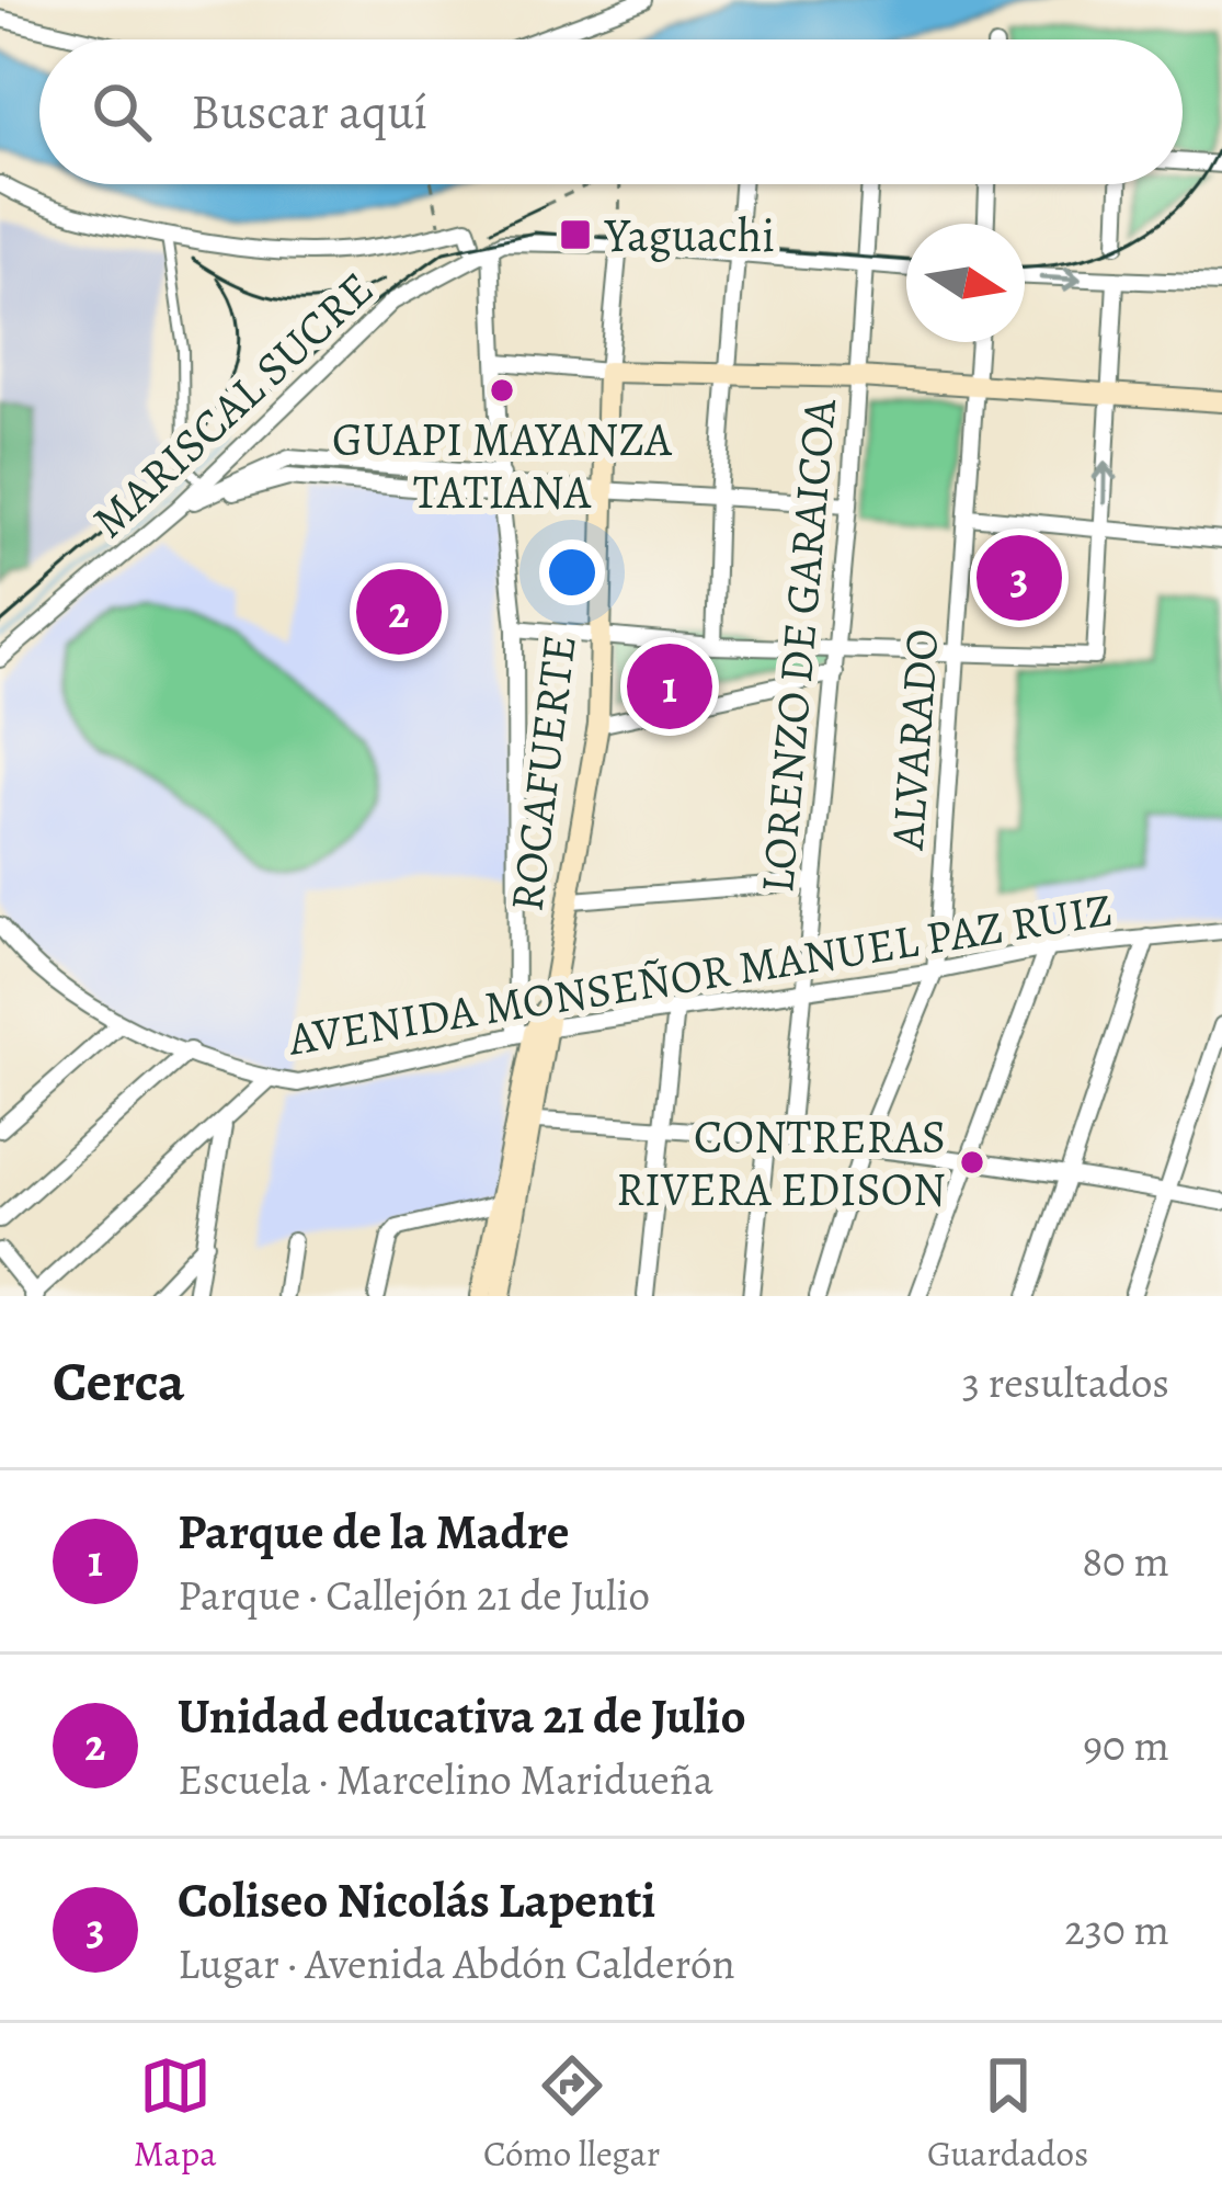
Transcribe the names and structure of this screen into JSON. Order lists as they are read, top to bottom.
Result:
{
  "streets": {
    "street": [
      "MARISCAL SUCRE",
      "LORENZO DE GARAICOA",
      "ALVARADO",
      "ROCAFUERTE",
      "AVENIDA MONSEÑOR MANUEL PAZ RUIZ"
    ]
  },
  "crossings": [
    ["MARISCAL SUCRE", "LORENZO DE GARAICOA"],
    ["MARISCAL SUCRE", "ROCAFUERTE"],
    ["LORENZO DE GARAICOA", "AVENIDA MONSEÑOR MANUEL PAZ RUIZ"],
    ["ALVARADO", "AVENIDA MONSEÑOR MANUEL PAZ RUIZ"],
    ["ROCAFUERTE", "AVENIDA MONSEÑOR MANUEL PAZ RUIZ"]
  ],
  "places": {
    "transit": ["Yaguachi"],
    "other": ["GUAPI MAYANZA TATIANA", "CONTRERAS RIVERA EDISON"]
  },
  "north": "right",
  "page": {
    "search": "Buscar aquí",
    "pins": ["3", "2", "1"],
    "heading": ["Cerca", "3 resultados"],
    "list": [
      {
        "mark": "1",
        "name": "Parque de la Madre",
        "note": "Parque · Callejón 21 de Julio",
        "value": "80 m"
      },
      {
        "mark": "2",
        "name": "Unidad educativa 21 de Julio",
        "note": "Escuela · Marcelino Maridueña",
        "value": "90 m"
      },
      {
        "mark": "3",
        "name": "Coliseo Nicolás Lapenti",
        "note": "Lugar · Avenida Abdón Calderón",
        "value": "230 m"
      }
    ],
    "nav": ["Mapa", "Cómo llegar", "Guardados"]
  }
}
